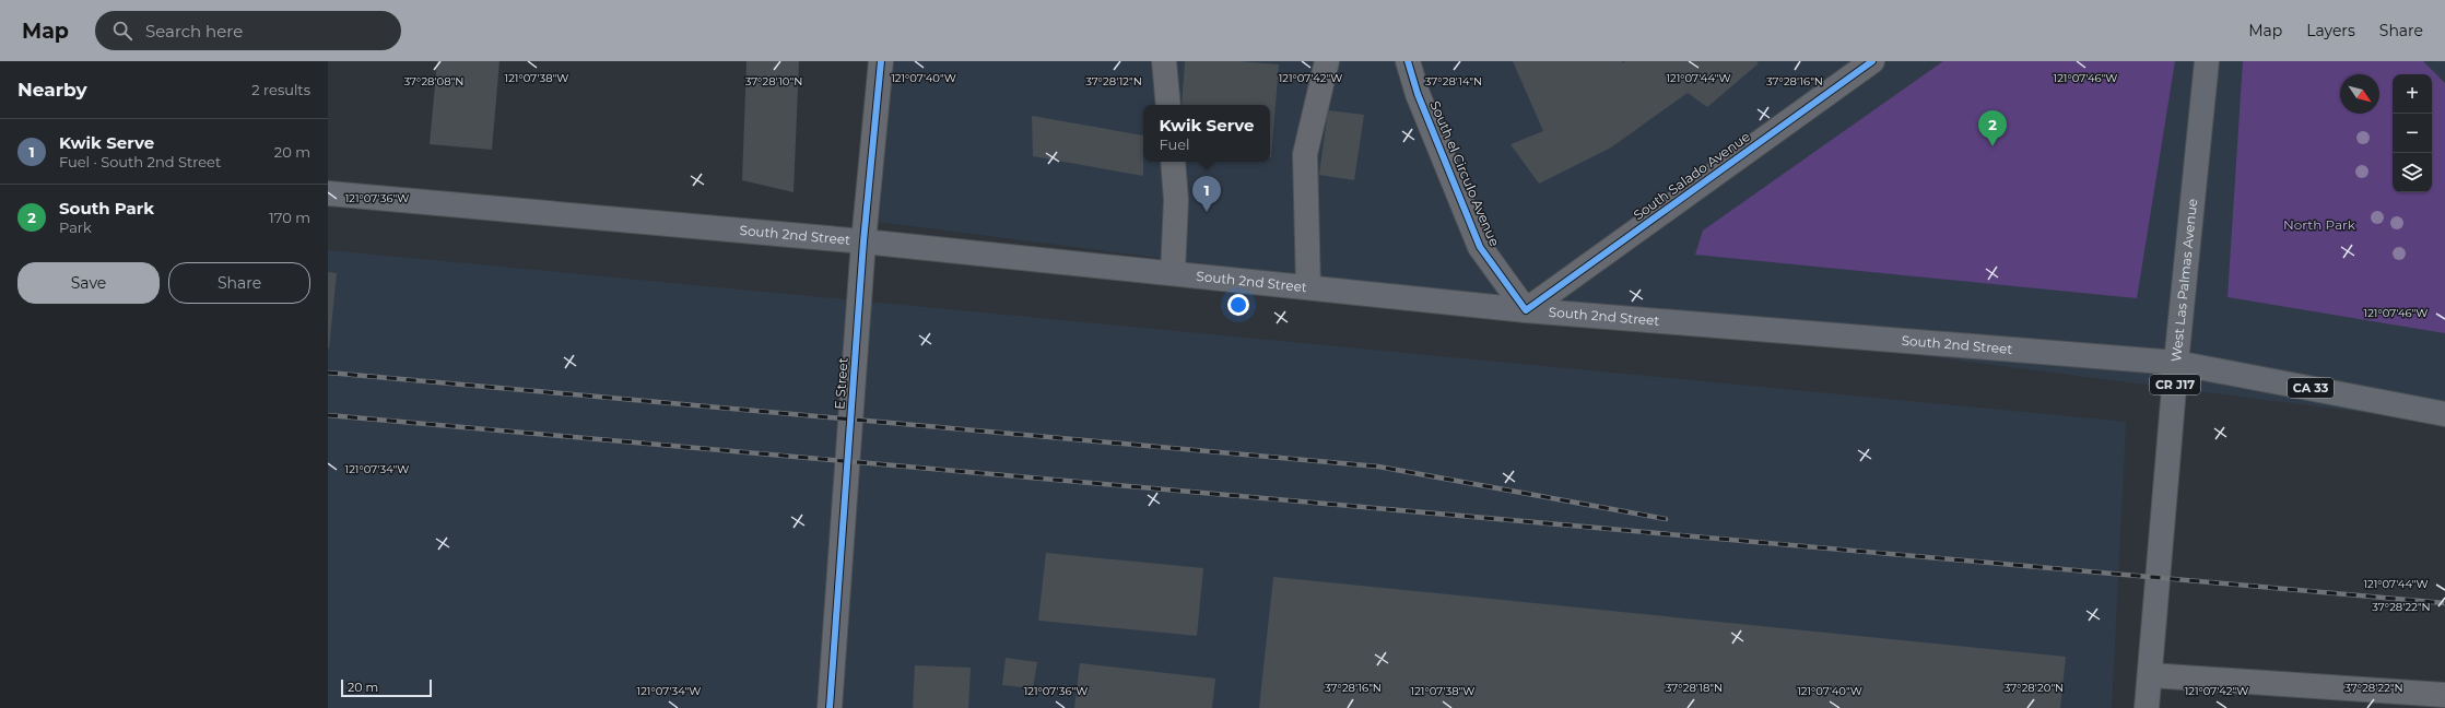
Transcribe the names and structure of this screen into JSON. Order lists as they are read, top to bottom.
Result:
{
  "streets": {
    "main road": [
      "South 2nd Street",
      "West Las Palmas Avenue",
      "CR J17",
      "CA 33"
    ],
    "street": ["South el Circulo Avenue", "South Salado Avenue", "E Street"]
  },
  "crossings": [
    ["South el Circulo Avenue", "South Salado Avenue"],
    ["South el Circulo Avenue", "South 2nd Street"],
    ["South Salado Avenue", "South 2nd Street"],
    ["South 2nd Street", "West Las Palmas Avenue"],
    ["South 2nd Street", "E Street"],
    ["South 2nd Street", "CA 33"],
    ["West Las Palmas Avenue", "CA 33"]
  ],
  "parks": ["North Park"],
  "scale_bar": "20 m",
  "north": "bottom right",
  "page": {
    "header": "Map",
    "search": "Search here",
    "nav": ["Map", "Layers", "Share"],
    "heading": ["Nearby", "2 results"],
    "map_buttons": ["+", "−"],
    "popup": ["Kwik Serve", "Fuel"],
    "pins": ["2", "1"],
    "list": [
      {
        "mark": "1",
        "name": "Kwik Serve",
        "note": "Fuel · South 2nd Street",
        "value": "20 m"
      },
      {
        "mark": "2",
        "name": "South Park",
        "note": "Park",
        "value": "170 m"
      }
    ],
    "buttons": ["Save", "Share"],
    "scale": "20 m"
  },
  "coordinates": [
    "121°07'38\"W",
    "121°07'40\"W",
    "121°07'42\"W",
    "121°07'44\"W",
    "121°07'46\"W",
    "37°28'08\"N",
    "37°28'10\"N",
    "37°28'12\"N",
    "37°28'14\"N",
    "37°28'16\"N",
    "121°07'36\"W",
    "121°07'34\"W",
    "37°28'22\"N",
    "37°28'18\"N",
    "37°28'20\"N"
  ]
}
